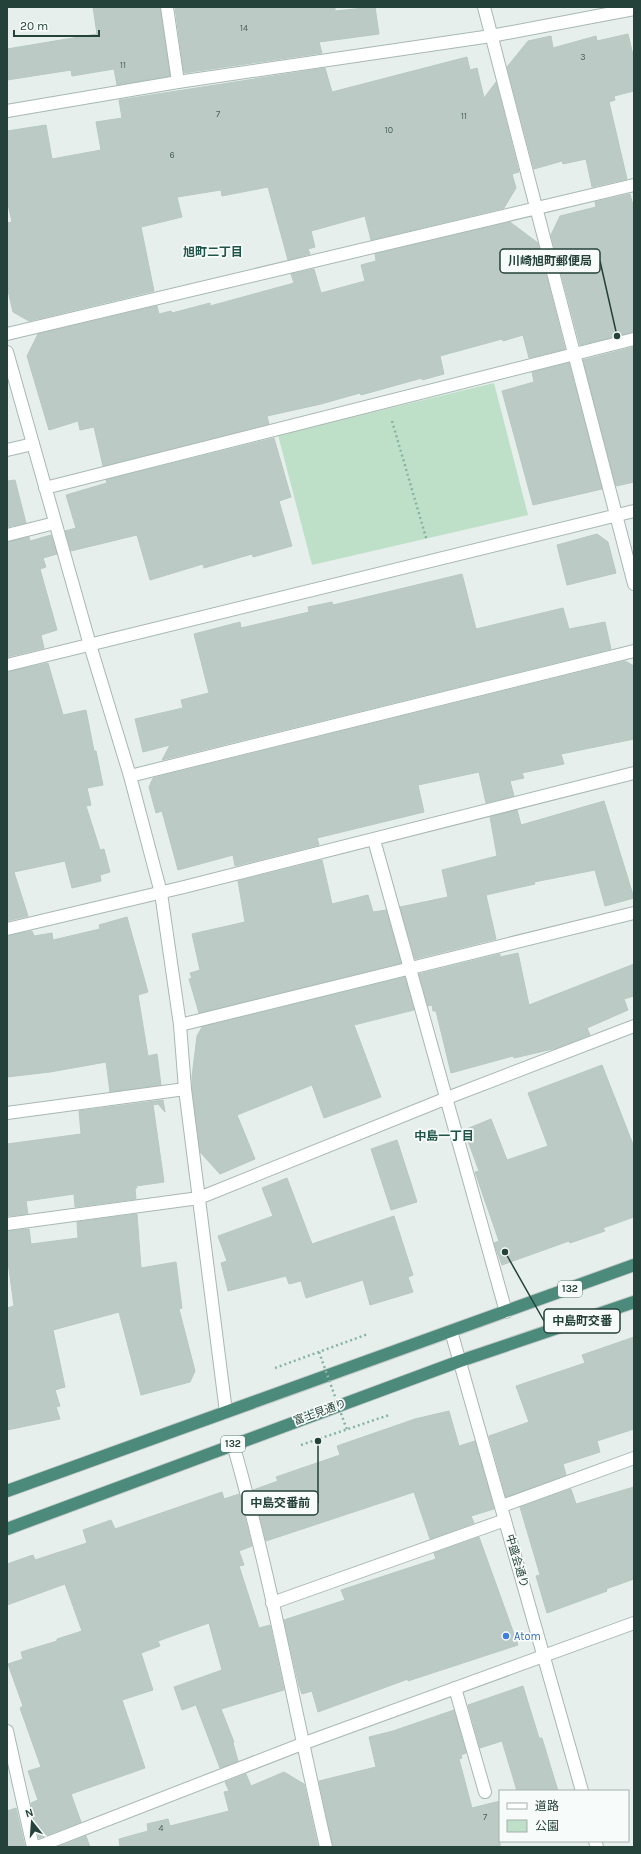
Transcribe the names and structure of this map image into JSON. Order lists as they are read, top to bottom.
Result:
{
  "streets": {
    "highway": ["132", "富士見通り"],
    "street": ["中盛会通り"]
  },
  "crossings": [
    ["132", "中盛会通り"],
    ["富士見通り", "中盛会通り"]
  ],
  "districts": ["旭町二丁目", "中島一丁目"],
  "places": [
    "川崎旭町郵便局",
    "中島町交番",
    "中島交番前",
    "Atom"
  ],
  "house_numbers": [
    "14",
    "3",
    "11",
    "7",
    "11",
    "10",
    "6",
    "7",
    "4"
  ],
  "legend": ["道路", "公園"],
  "scale_bar": "20 m",
  "north": "top"
}
